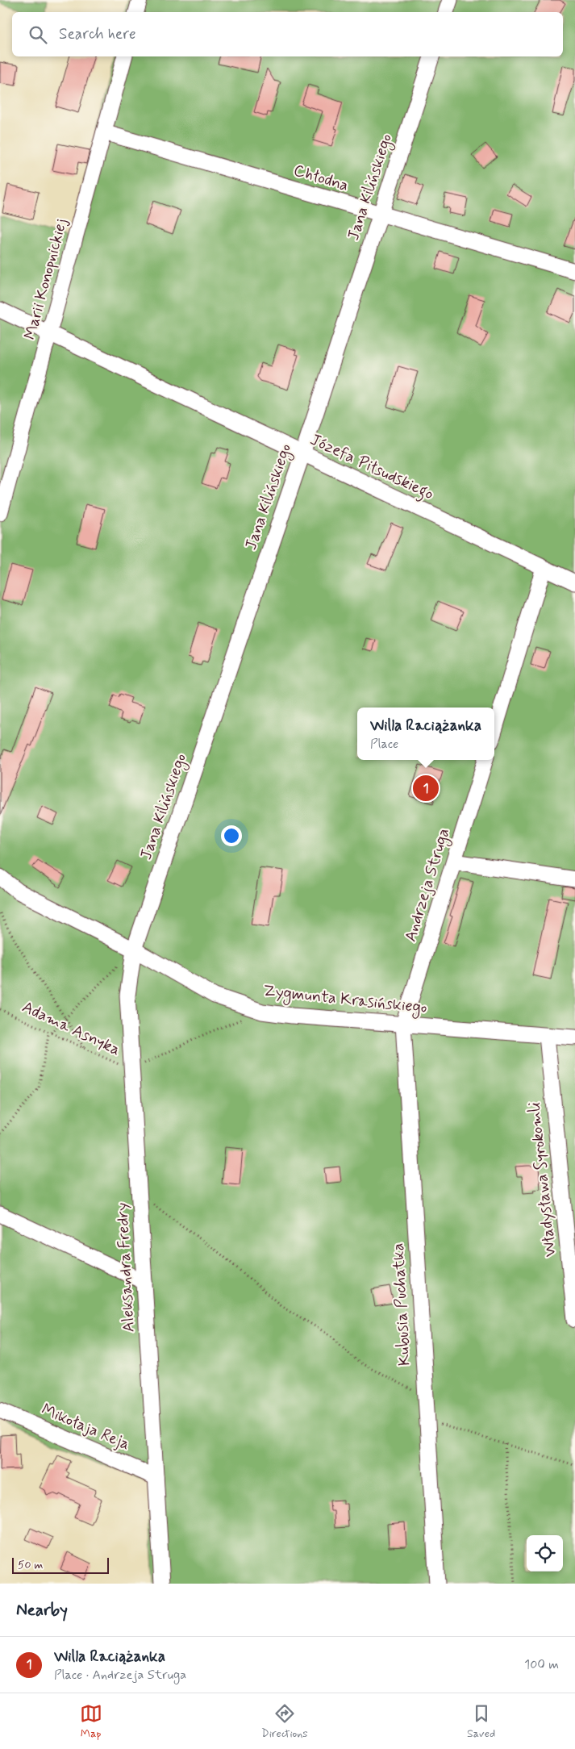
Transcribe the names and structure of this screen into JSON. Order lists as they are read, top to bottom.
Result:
{
  "streets": {
    "street": [
      "Chłodna",
      "Jana Kilińskiego",
      "Marii Konopnickiej",
      "Józefa Piłsudskiego",
      "Andrzeja Struga",
      "Zygmunta Krasińskiego",
      "Władysława Syrokomli",
      "Aleksandra Fredry",
      "Kubusia Puchatka",
      "Mikołaja Reja"
    ],
    "path": ["Adama Asnyka"]
  },
  "crossings": [
    ["Chłodna", "Jana Kilińskiego"],
    ["Chłodna", "Marii Konopnickiej"],
    ["Jana Kilińskiego", "Józefa Piłsudskiego"],
    ["Jana Kilińskiego", "Zygmunta Krasińskiego"],
    ["Jana Kilińskiego", "Aleksandra Fredry"],
    ["Marii Konopnickiej", "Józefa Piłsudskiego"],
    ["Andrzeja Struga", "Zygmunta Krasińskiego"],
    ["Andrzeja Struga", "Kubusia Puchatka"],
    ["Zygmunta Krasińskiego", "Władysława Syrokomli"],
    ["Zygmunta Krasińskiego", "Aleksandra Fredry"],
    ["Zygmunta Krasińskiego", "Kubusia Puchatka"],
    ["Adama Asnyka", "Aleksandra Fredry"],
    ["Aleksandra Fredry", "Mikołaja Reja"]
  ],
  "scale_bar": "50 m",
  "page": {
    "search": "Search here",
    "popup": ["Willa Raciążanka", "Place"],
    "pins": "1",
    "scale": "50 m",
    "heading": "Nearby",
    "list": [
      {
        "mark": "1",
        "name": "Willa Raciążanka",
        "note": "Place · Andrzeja Struga",
        "value": "100 m"
      }
    ],
    "nav": ["Map", "Directions", "Saved"]
  }
}
